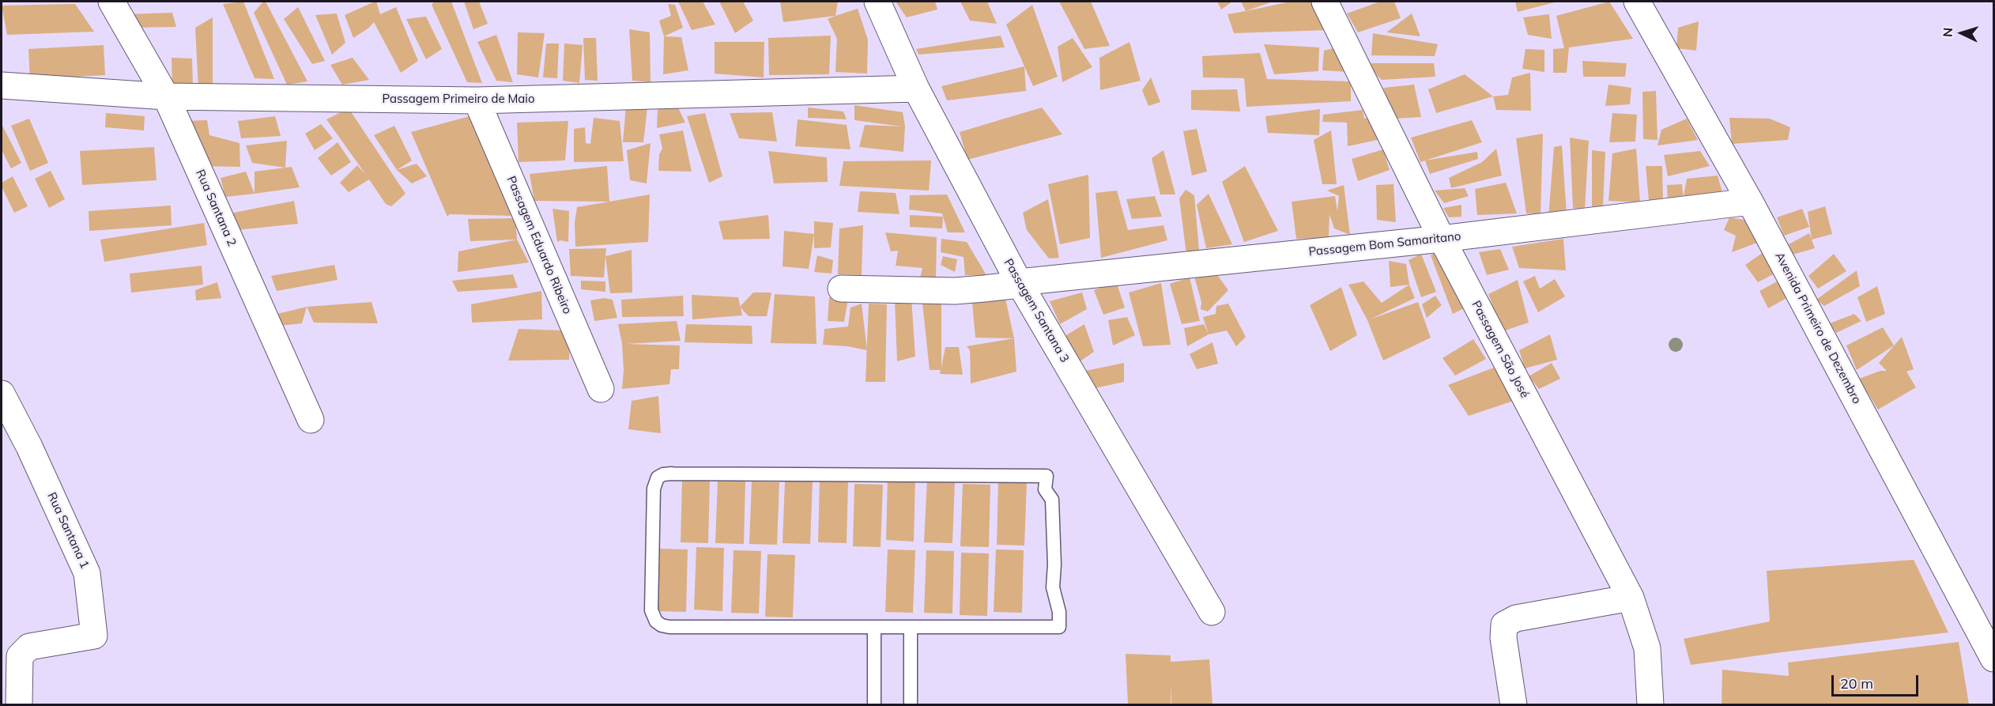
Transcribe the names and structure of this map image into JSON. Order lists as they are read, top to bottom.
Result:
{
  "streets": {
    "street": [
      "Passagem Primeiro de Maio",
      "Rua Santana 2",
      "Passagem Bom Samaritano",
      "Passagem Eduardo Ribeiro",
      "Passagem Santana 3",
      "Avenida Primeiro de Dezembro",
      "Passagem São José",
      "Rua Santana 1"
    ]
  },
  "crossings": [
    ["Passagem Primeiro de Maio", "Rua Santana 2"],
    ["Passagem Primeiro de Maio", "Passagem Eduardo Ribeiro"],
    ["Passagem Primeiro de Maio", "Passagem Santana 3"],
    ["Passagem Bom Samaritano", "Passagem Santana 3"],
    ["Passagem Bom Samaritano", "Avenida Primeiro de Dezembro"],
    ["Passagem Bom Samaritano", "Passagem São José"]
  ],
  "scale_bar": "20 m",
  "north": "left"
}
